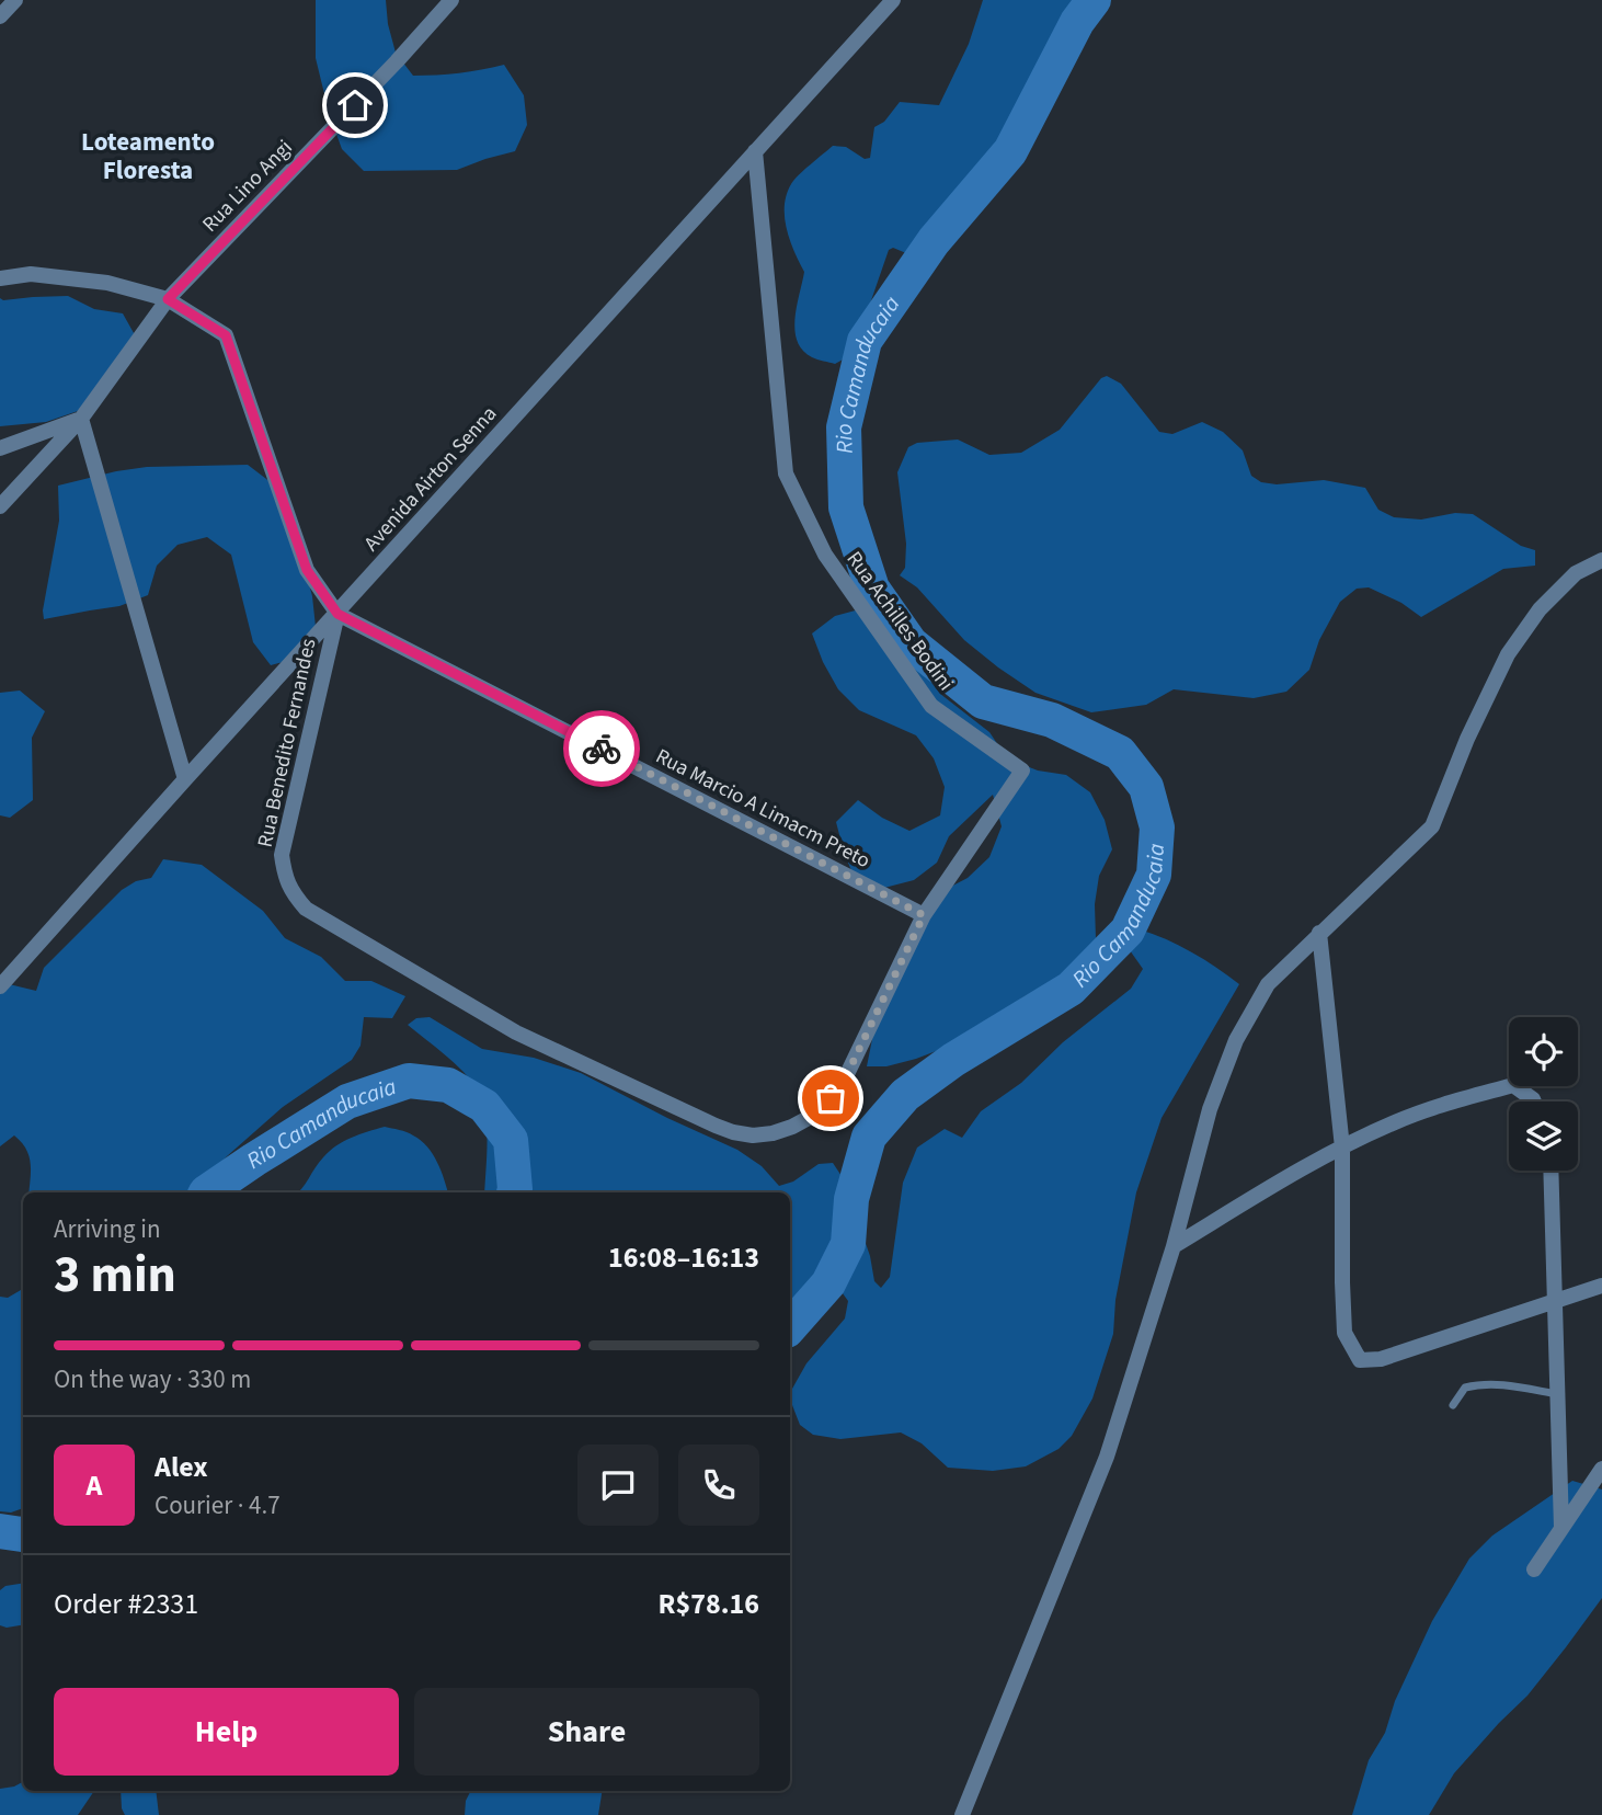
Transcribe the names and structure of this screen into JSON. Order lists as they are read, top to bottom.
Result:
{
  "streets": {
    "street": [
      "Rua Lino Angi",
      "Avenida Airton Senna",
      "Rua Achilles Bodini",
      "Rua Benedito Fernandes",
      "Rua Marcio A Limacm Preto"
    ]
  },
  "crossings": [
    ["Avenida Airton Senna", "Rua Achilles Bodini"],
    ["Avenida Airton Senna", "Rua Benedito Fernandes"],
    ["Avenida Airton Senna", "Rua Marcio A Limacm Preto"],
    ["Rua Achilles Bodini", "Rua Benedito Fernandes"],
    ["Rua Achilles Bodini", "Rua Marcio A Limacm Preto"],
    ["Rua Benedito Fernandes", "Rua Marcio A Limacm Preto"]
  ],
  "districts": ["Loteamento Floresta"],
  "water": ["Rio Camanducaia"],
  "page": {
    "heading": ["3 min", "Arriving in", "16:08–16:13"],
    "panel": [
      "Alex",
      "Courier · 4.7",
      "Order #2331",
      "R$78.16"
    ],
    "bar": "On the way · 330 m",
    "round": "A",
    "buttons": ["Help", "Share"]
  }
}
